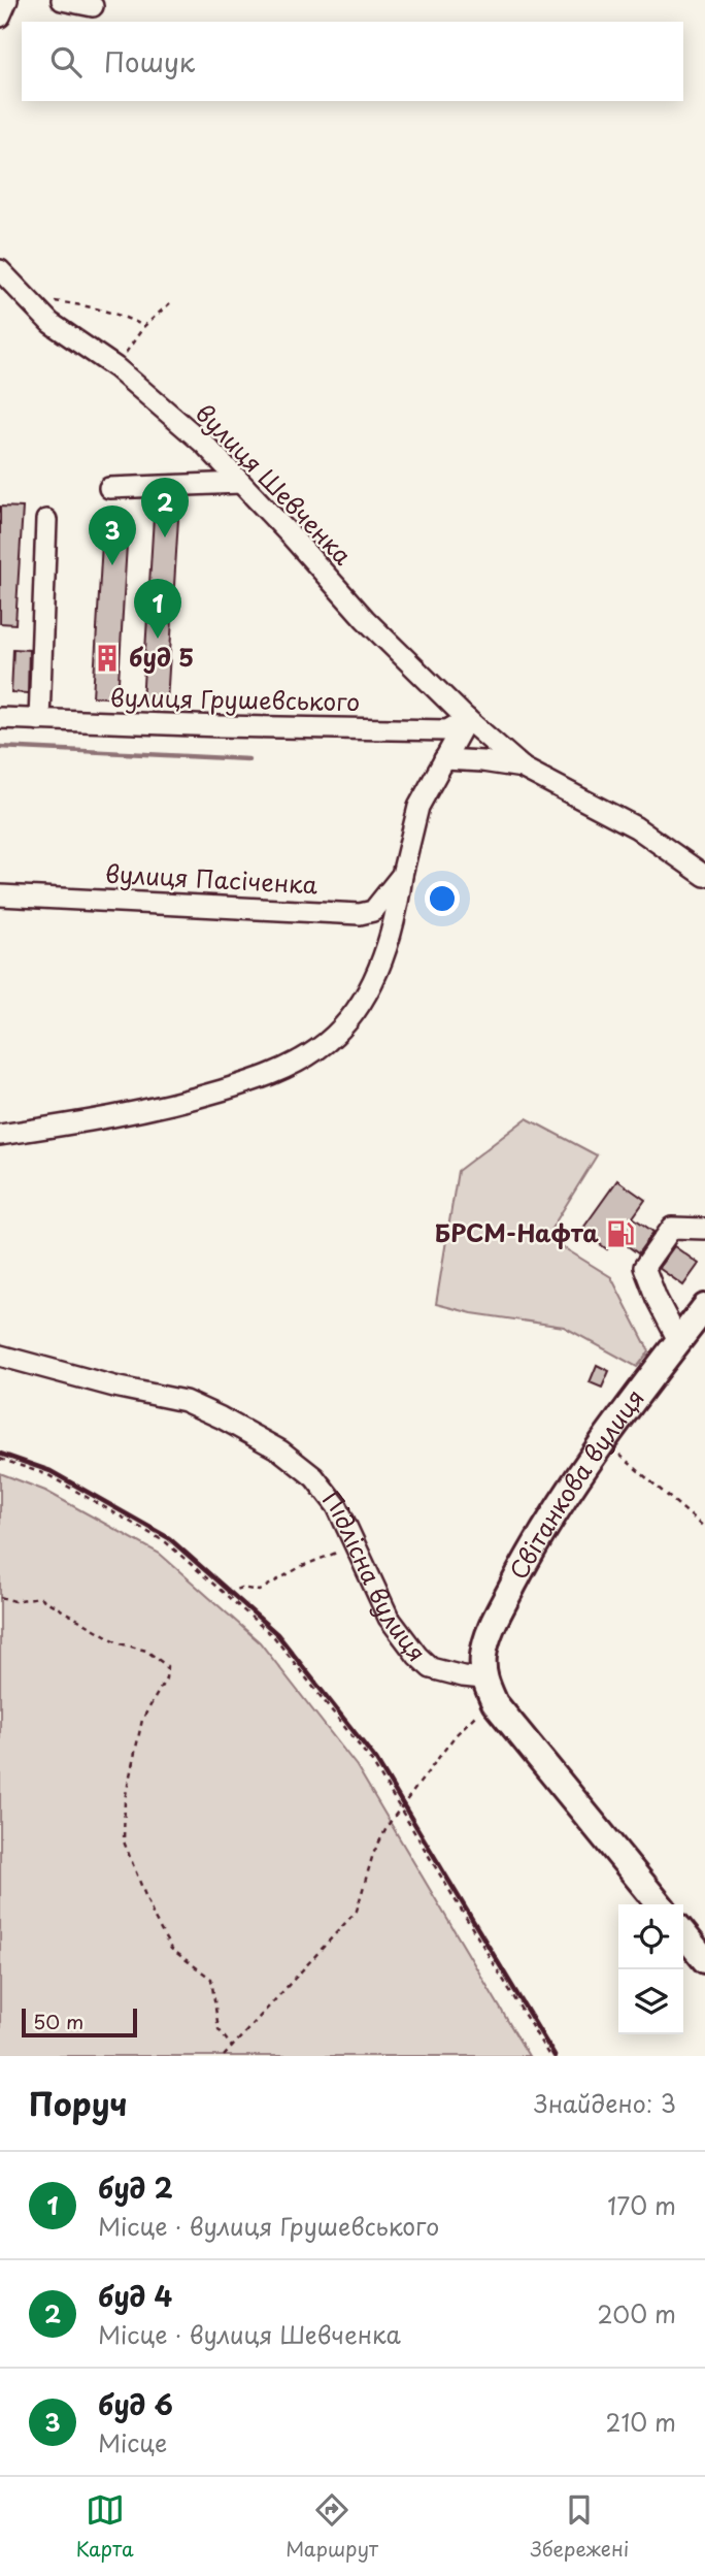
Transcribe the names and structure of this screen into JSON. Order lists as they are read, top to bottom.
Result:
{
  "streets": {
    "main road": ["Світанкова вулиця"],
    "street": [
      "вулиця Шевченка",
      "вулиця Грушевського",
      "вулиця Пасіченка",
      "Підлісна вулиця"
    ]
  },
  "crossings": [
    ["вулиця Шевченка", "вулиця Грушевського"],
    ["вулиця Шевченка", "вулиця Пасіченка"],
    ["вулиця Грушевського", "вулиця Пасіченка"],
    ["Світанкова вулиця", "Підлісна вулиця"]
  ],
  "places": {
    "building": ["буд 5"],
    "fuel station": ["БРСМ-Нафта"]
  },
  "scale_bar": "50 m",
  "page": {
    "search": "Пошук",
    "pins": ["2", "3", "1"],
    "scale": "50 m",
    "heading": ["Поруч", "Знайдено: 3"],
    "list": [
      {
        "mark": "1",
        "name": "буд 2",
        "note": "Місце · вулиця Грушевського",
        "value": "170 m"
      },
      {
        "mark": "2",
        "name": "буд 4",
        "note": "Місце · вулиця Шевченка",
        "value": "200 m"
      },
      {
        "mark": "3",
        "name": "буд 6",
        "note": "Місце",
        "value": "210 m"
      }
    ],
    "nav": ["Карта", "Маршрут", "Збережені"]
  }
}
